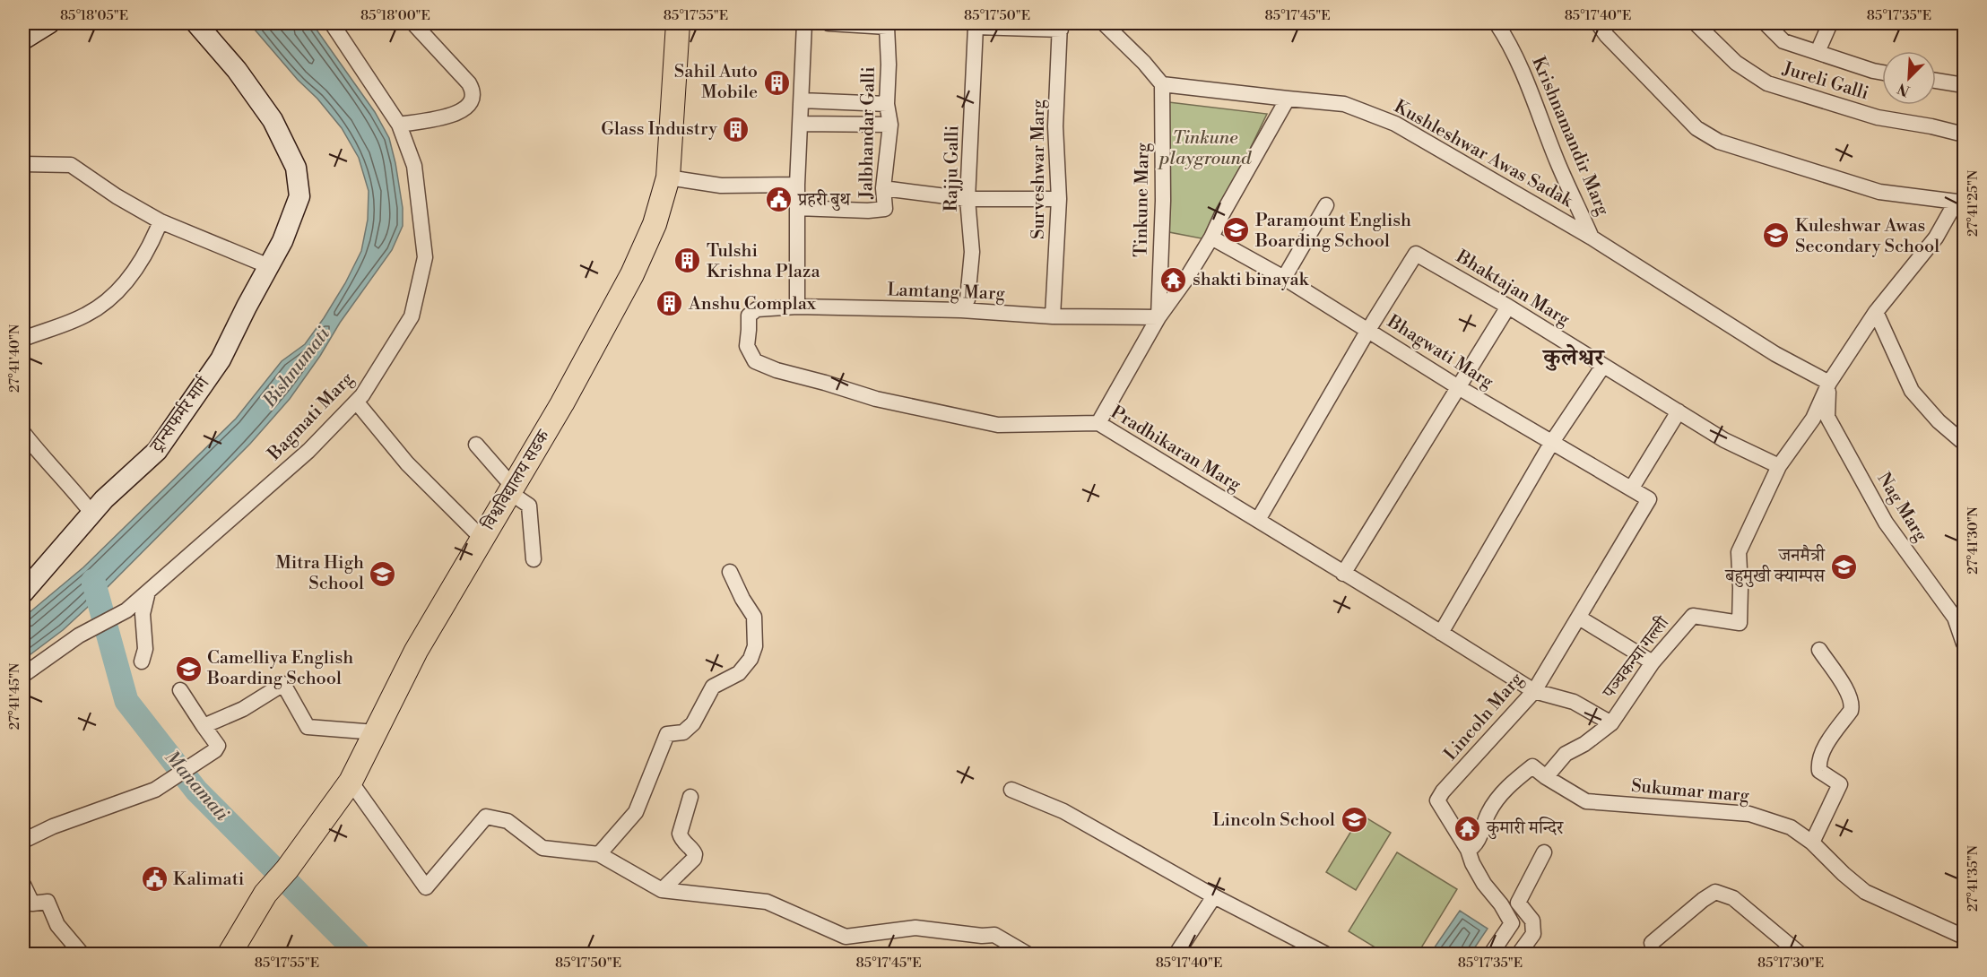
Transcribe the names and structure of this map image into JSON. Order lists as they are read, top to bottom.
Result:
{
  "streets": {
    "main road": ["ट्रान्सफर्मर मार्ग", "विश्वविद्यालय सडक"],
    "street": [
      "Jureli Galli",
      "Jalbhandar Galli",
      "Krishnamandir Marg",
      "Kushleshwar Awas Sadak",
      "Rajju Galli",
      "Surveshwar Marg",
      "Tinkune Marg",
      "Bhaktajan Marg",
      "Lamtang Marg",
      "Bhagwati Marg",
      "Bagmati Marg",
      "Pradhikaran Marg",
      "Nag Marg",
      "पञ्चकन्या गल्ली",
      "Lincoln Marg",
      "Sukumar marg"
    ]
  },
  "crossings": [
    ["Krishnamandir Marg", "Kushleshwar Awas Sadak"],
    ["Kushleshwar Awas Sadak", "Tinkune Marg"],
    ["Kushleshwar Awas Sadak", "Nag Marg"],
    ["Kushleshwar Awas Sadak", "पञ्चकन्या गल्ली"],
    ["Rajju Galli", "Surveshwar Marg"],
    ["Rajju Galli", "Lamtang Marg"],
    ["Surveshwar Marg", "Lamtang Marg"],
    ["Tinkune Marg", "Lamtang Marg"],
    ["Tinkune Marg", "Bhagwati Marg"],
    ["Tinkune Marg", "Pradhikaran Marg"],
    ["Bhaktajan Marg", "Bhagwati Marg"],
    ["Bhaktajan Marg", "पञ्चकन्या गल्ली"],
    ["Lamtang Marg", "Pradhikaran Marg"],
    ["Bhagwati Marg", "Lincoln Marg"],
    ["Pradhikaran Marg", "पञ्चकन्या गल्ली"],
    ["Pradhikaran Marg", "Lincoln Marg"],
    ["Nag Marg", "पञ्चकन्या गल्ली"],
    ["पञ्चकन्या गल्ली", "Sukumar marg"],
    ["Lincoln Marg", "Sukumar marg"]
  ],
  "districts": ["कुलेश्वर"],
  "water": ["Bishnumati", "Manamati"],
  "parks": ["Tinkune playground"],
  "places": {
    "building": [
      "Sahil Auto Mobile",
      "Glass Industry",
      "Tulshi Krishna Plaza",
      "Anshu Complax"
    ],
    "public building": ["प्रहरी बुथ", "Kalimati"],
    "school or university": [
      "Paramount English Boarding School",
      "Kuleshwar Awas Secondary School",
      "जनमैत्री बहुमुखी क्याम्पस",
      "Mitra High School",
      "Camelliya English Boarding School",
      "Lincoln School"
    ],
    "temple": ["shakti binayak", "कुमारी मन्दिर"]
  },
  "north": "bottom left",
  "coordinates": [
    "85°18'05\"E",
    "85°18'00\"E",
    "85°17'55\"E",
    "85°17'50\"E",
    "85°17'45\"E",
    "85°17'40\"E",
    "85°17'35\"E",
    "27°41'25\"N",
    "27°41'40\"N",
    "27°41'30\"N",
    "27°41'45\"N",
    "27°41'35\"N",
    "85°17'30\"E"
  ]
}
